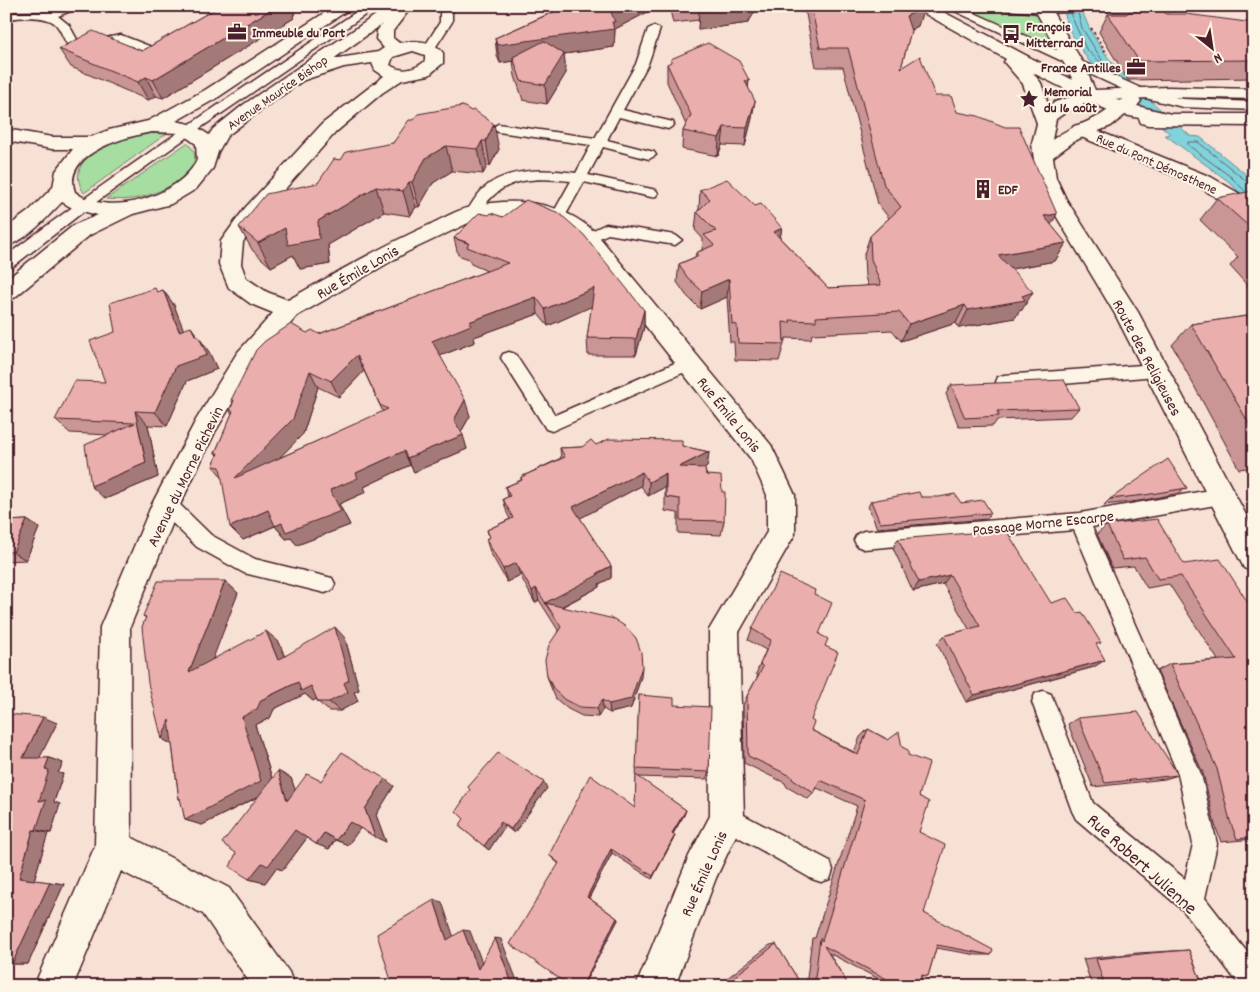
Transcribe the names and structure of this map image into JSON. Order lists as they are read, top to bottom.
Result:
{
  "streets": {
    "main road": [
      "Avenue Maurice Bishop",
      "Rue du Pont Démosthene",
      "Rue Émile Lonis",
      "Route des Religieuses",
      "Avenue du Morne Pichevin"
    ],
    "lane": ["Passage Morne Escarpe", "Rue Robert Julienne"]
  },
  "crossings": [
    ["Rue Émile Lonis", "Avenue du Morne Pichevin"],
    ["Route des Religieuses", "Passage Morne Escarpe"]
  ],
  "places": {
    "office": ["Immeuble du Port", "France Antilles"],
    "bus stop": ["François Mitterrand"],
    "place": ["Memorial du 16 août"],
    "building": ["EDF"]
  },
  "north": "bottom right"
}
